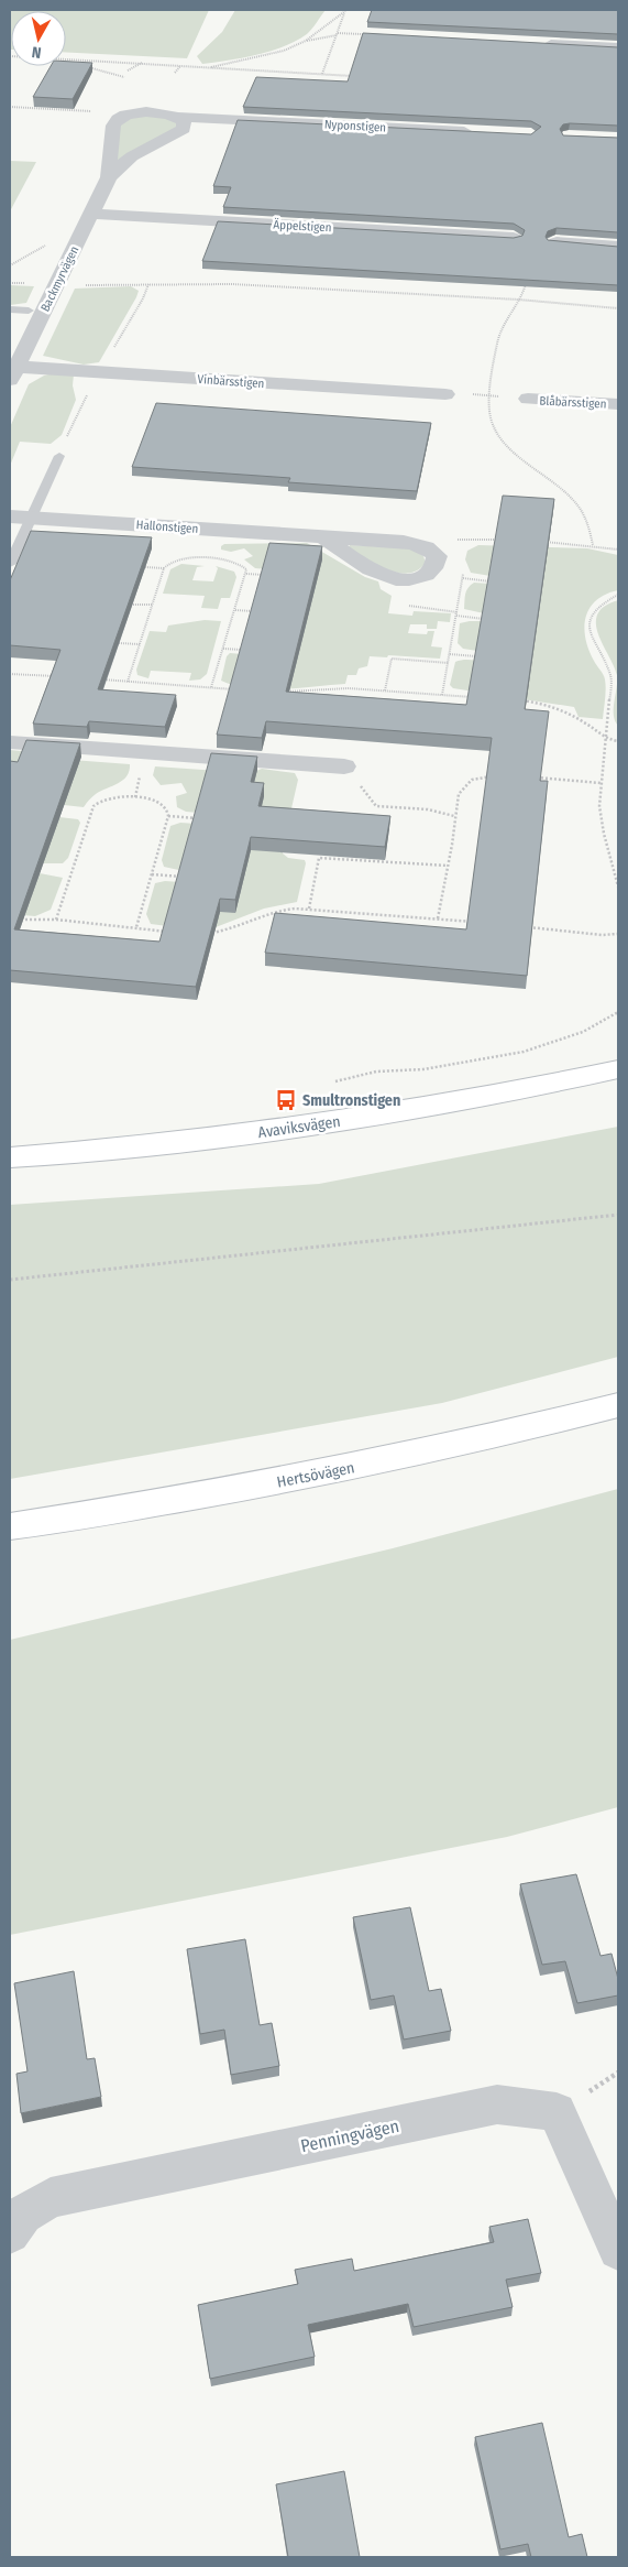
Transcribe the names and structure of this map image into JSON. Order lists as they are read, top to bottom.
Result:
{
  "streets": {
    "street": [
      "Nyponstigen",
      "Äppelstigen",
      "Backmyrvägen",
      "Vinbärsstigen",
      "Blåbärsstigen",
      "Hallonstigen",
      "Avaviksvägen",
      "Hertsövägen",
      "Penningvägen"
    ]
  },
  "crossings": [
    ["Nyponstigen", "Backmyrvägen"],
    ["Äppelstigen", "Backmyrvägen"],
    ["Backmyrvägen", "Vinbärsstigen"]
  ],
  "places": {
    "bus stop": ["Smultronstigen"]
  },
  "north": "bottom"
}
